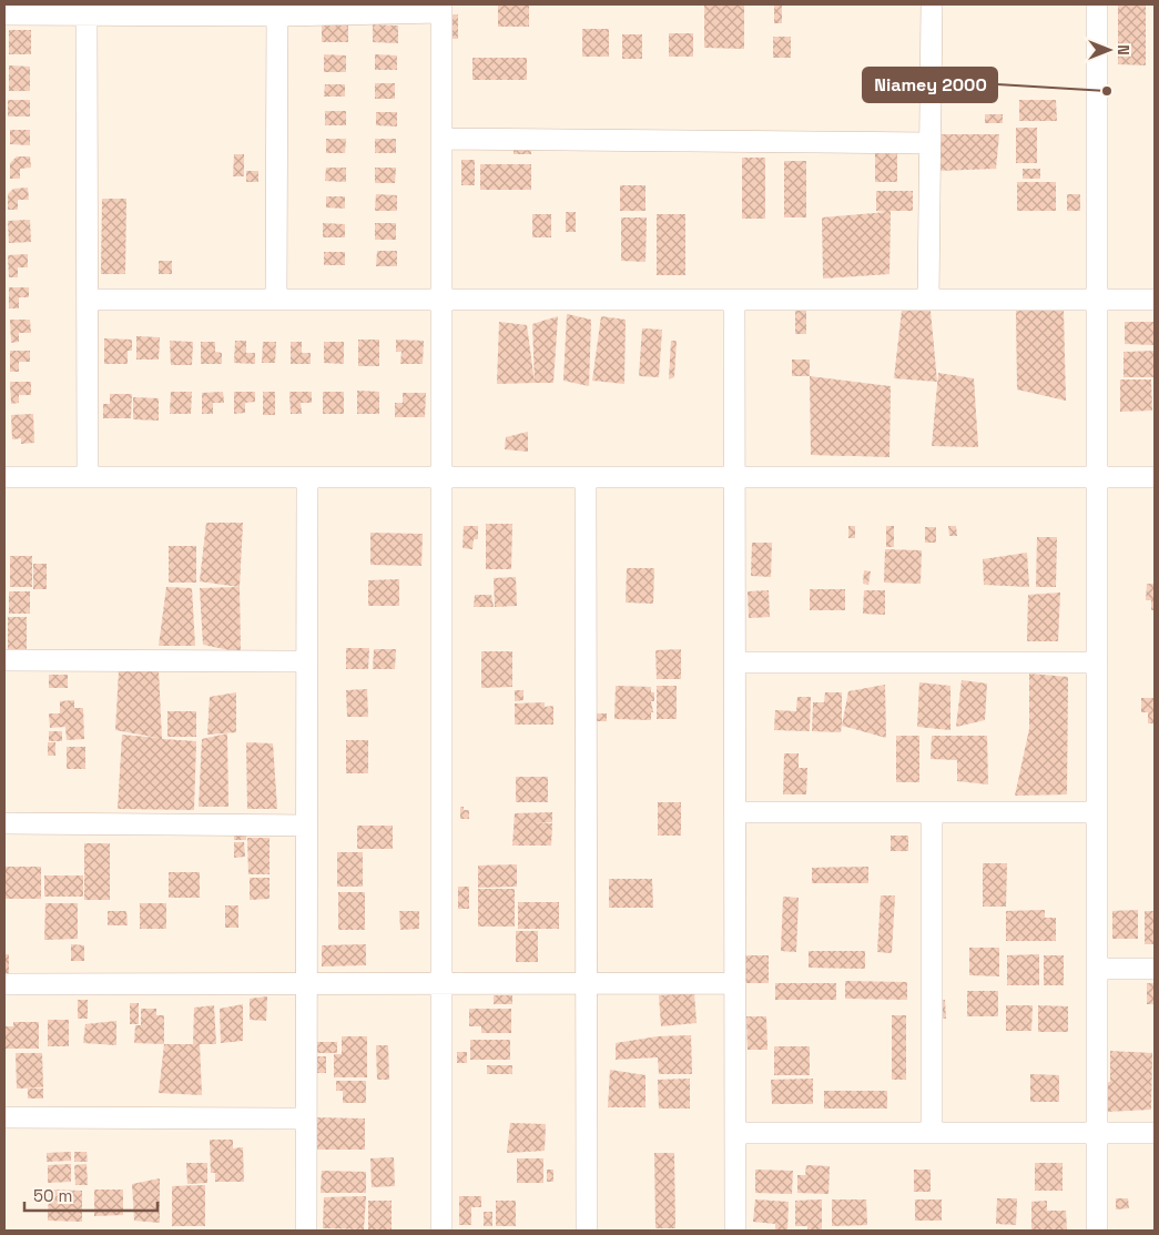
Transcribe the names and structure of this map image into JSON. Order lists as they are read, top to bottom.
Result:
{
  "places": ["Niamey 2000"],
  "scale_bar": "50 m",
  "north": "right"
}
